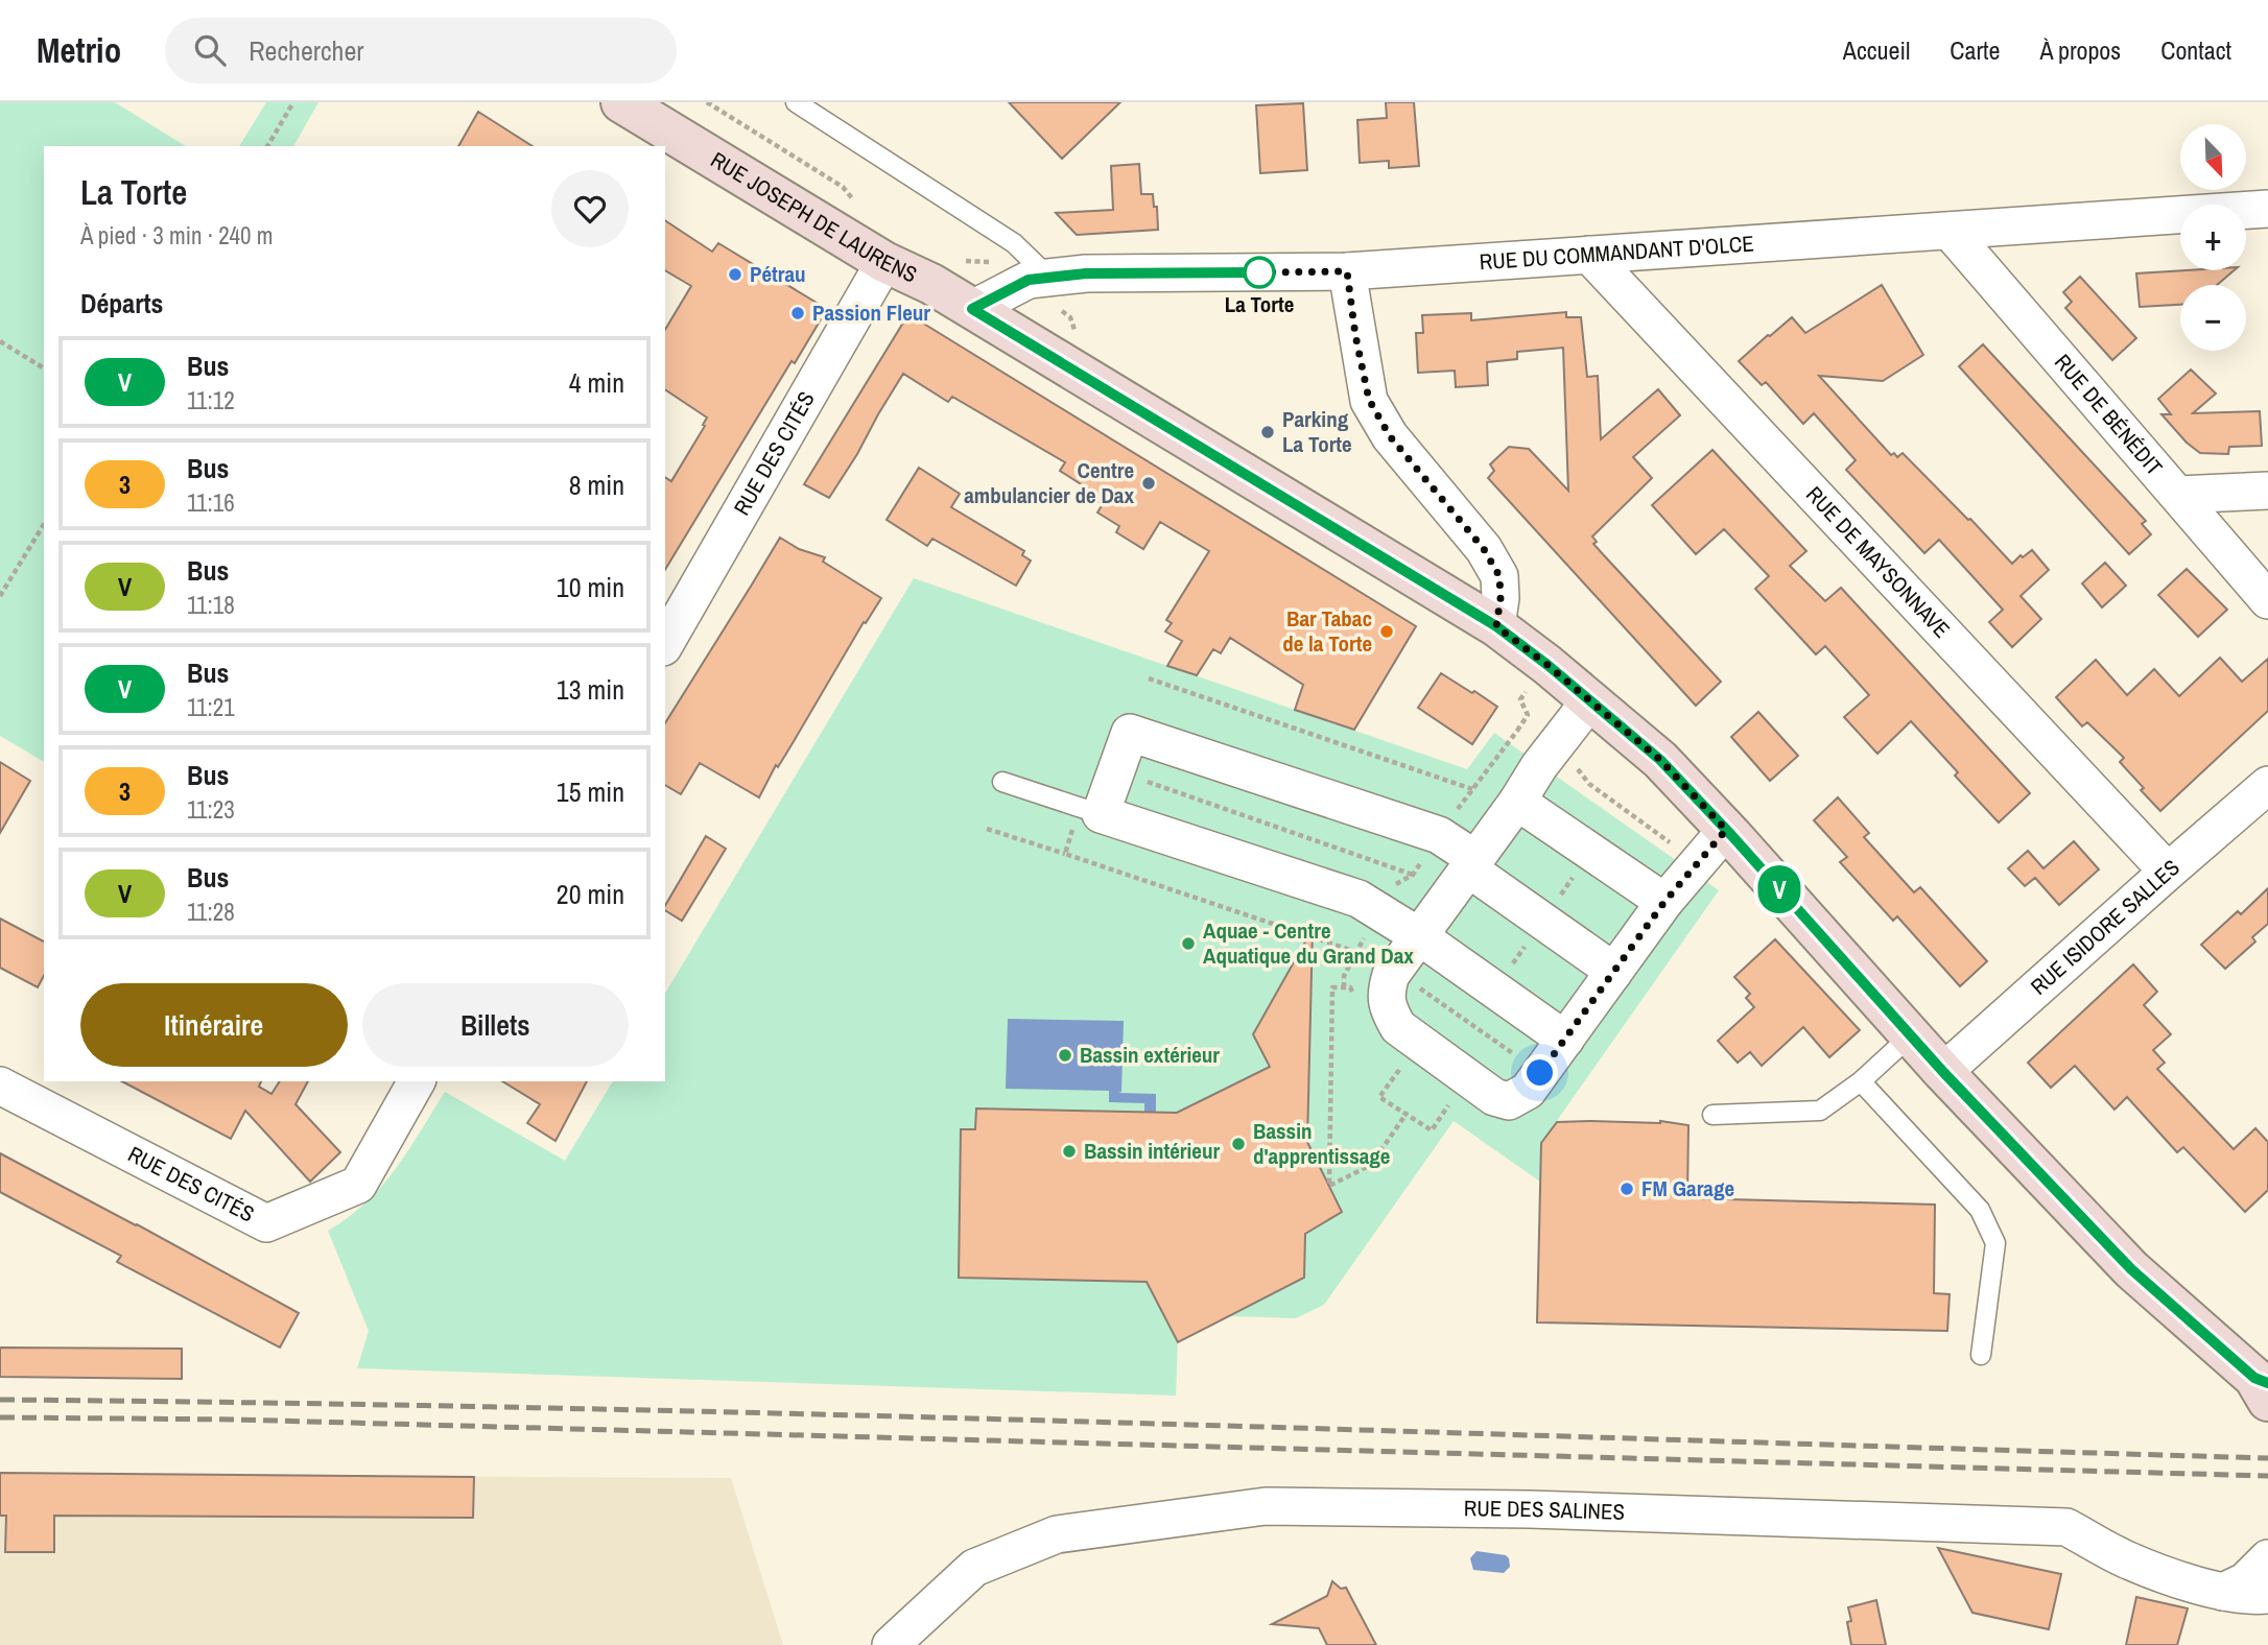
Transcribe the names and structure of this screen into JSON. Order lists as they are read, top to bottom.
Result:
{
  "streets": {
    "main road": ["RUE JOSEPH DE LAURENS"],
    "street": [
      "RUE DU COMMANDANT D'OLCE",
      "RUE DE BÉNÉDIT",
      "RUE DES CITÉS",
      "RUE DE MAYSONNAVE",
      "RUE ISIDORE SALLES",
      "RUE DES SALINES"
    ]
  },
  "crossings": [
    ["RUE JOSEPH DE LAURENS", "RUE DU COMMANDANT D'OLCE"],
    ["RUE JOSEPH DE LAURENS", "RUE DES CITÉS"],
    ["RUE JOSEPH DE LAURENS", "RUE ISIDORE SALLES"],
    ["RUE DU COMMANDANT D'OLCE", "RUE DE BÉNÉDIT"],
    ["RUE DU COMMANDANT D'OLCE", "RUE DE MAYSONNAVE"],
    ["RUE DE MAYSONNAVE", "RUE ISIDORE SALLES"]
  ],
  "places": [
    "La Torte",
    "Pétrau",
    "Passion Fleur",
    "Parking La Torte",
    "Centre ambulancier de Dax",
    "Bar Tabac de la Torte",
    "Aquae - Centre Aquatique du Grand Dax",
    "Bassin extérieur",
    "Bassin d'apprentissage",
    "Bassin intérieur",
    "FM Garage"
  ],
  "lines": ["bus line V"],
  "north": "bottom right",
  "page": {
    "header": "Metrio",
    "search": "Rechercher",
    "nav": [
      "Accueil",
      "Carte",
      "À propos",
      "Contact"
    ],
    "on_map": "V",
    "map_buttons": ["+", "−"],
    "heading": [
      ["La Torte", "À pied · 3 min · 240 m"],
      "Départs"
    ],
    "list": [
      {
        "mark": "V",
        "name": "Bus",
        "note": "11:12",
        "value": "4 min"
      },
      {
        "mark": "3",
        "name": "Bus",
        "note": "11:16",
        "value": "8 min"
      },
      {
        "mark": "V",
        "name": "Bus",
        "note": "11:18",
        "value": "10 min"
      },
      {
        "mark": "V",
        "name": "Bus",
        "note": "11:21",
        "value": "13 min"
      },
      {
        "mark": "3",
        "name": "Bus",
        "note": "11:23",
        "value": "15 min"
      },
      {
        "mark": "V",
        "name": "Bus",
        "note": "11:28",
        "value": "20 min"
      }
    ],
    "buttons": ["Itinéraire", "Billets"]
  }
}
